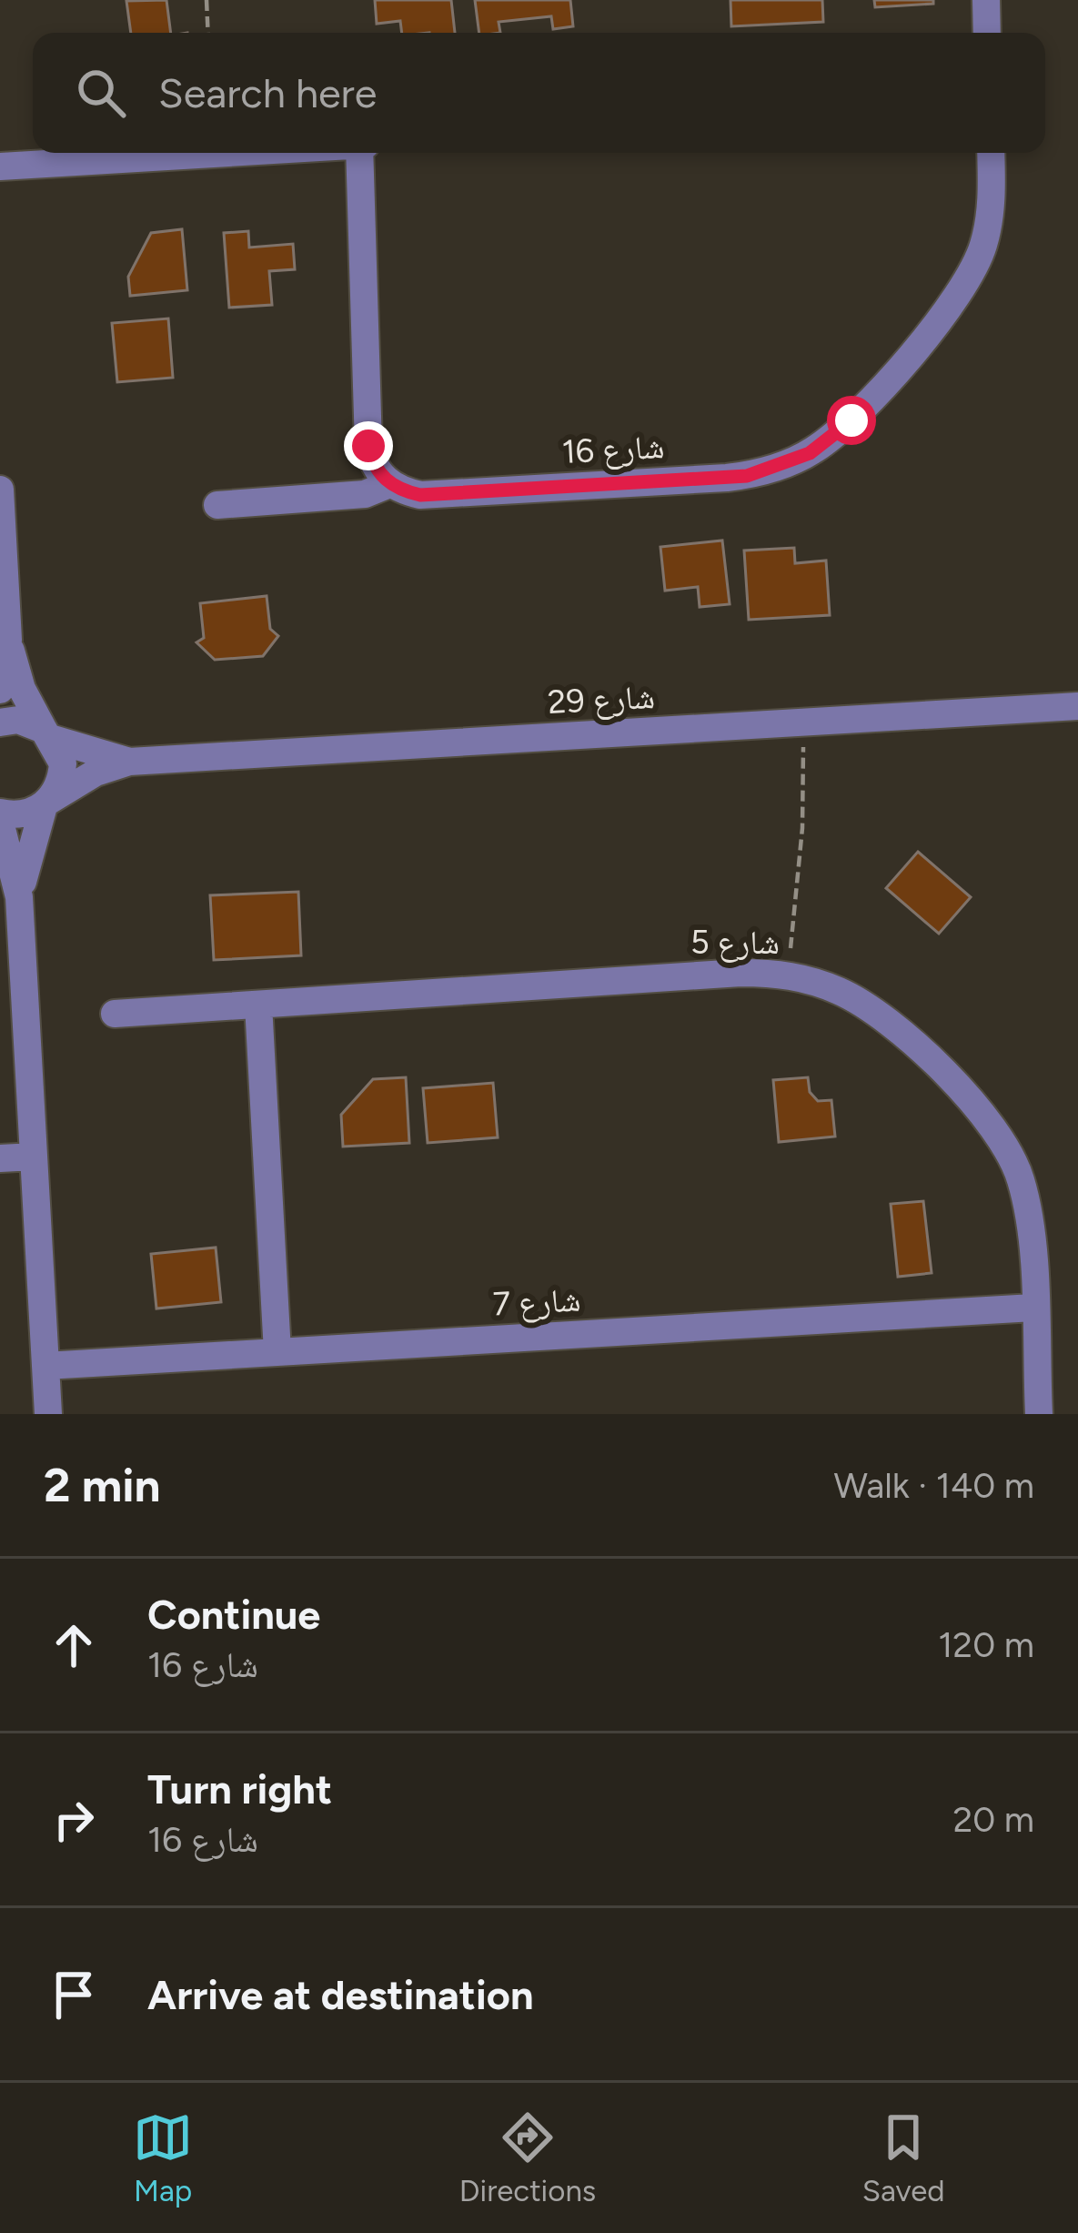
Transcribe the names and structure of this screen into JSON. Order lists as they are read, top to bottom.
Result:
{
  "streets": {
    "street": [
      "شارع 16",
      "شارع 29",
      "شارع 5",
      "شارع 7"
    ]
  },
  "crossings": [
    ["شارع 5", "شارع 7"]
  ],
  "page": {
    "search": "Search here",
    "heading": ["2 min", "Walk · 140 m"],
    "list": [
      ["Continue", "شارع 16", "120 m"],
      ["Turn right", "شارع 16", "20 m"],
      "Arrive at destination"
    ],
    "nav": ["Map", "Directions", "Saved"]
  }
}
